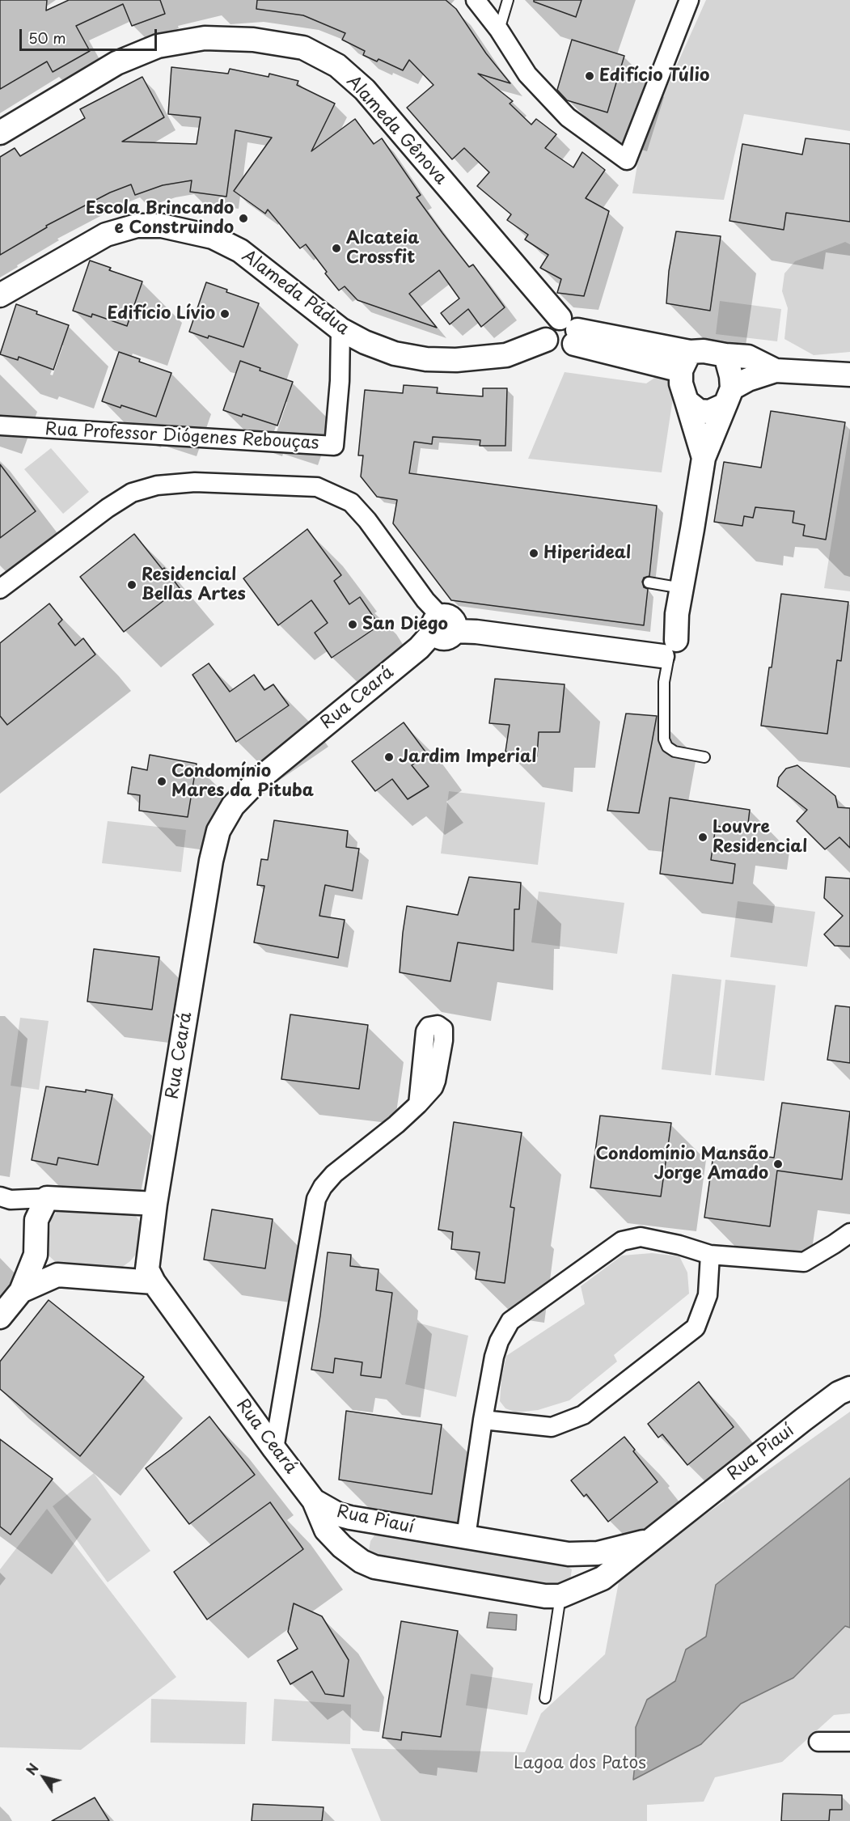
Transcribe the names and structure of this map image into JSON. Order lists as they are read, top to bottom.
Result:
{
  "streets": {
    "street": [
      "Alameda Gênova",
      "Alameda Pádua",
      "Rua Professor Diógenes Rebouças",
      "Rua Ceará",
      "Rua Piauí"
    ]
  },
  "crossings": [
    ["Alameda Gênova", "Alameda Pádua"],
    ["Alameda Pádua", "Rua Professor Diógenes Rebouças"],
    ["Rua Ceará", "Rua Piauí"]
  ],
  "parks": ["Lagoa dos Patos"],
  "places": [
    "Edifício Túlio",
    "Escola Brincando e Construindo",
    "Alcateia Crossfit",
    "Edifício Lívio",
    "Hiperideal",
    "Residencial Bellas Artes",
    "San Diego",
    "Jardim Imperial",
    "Condomínio Mares da Pituba",
    "Louvre Residencial",
    "Condomínio Mansão Jorge Amado"
  ],
  "scale_bar": "50 m",
  "north": "top left"
}
